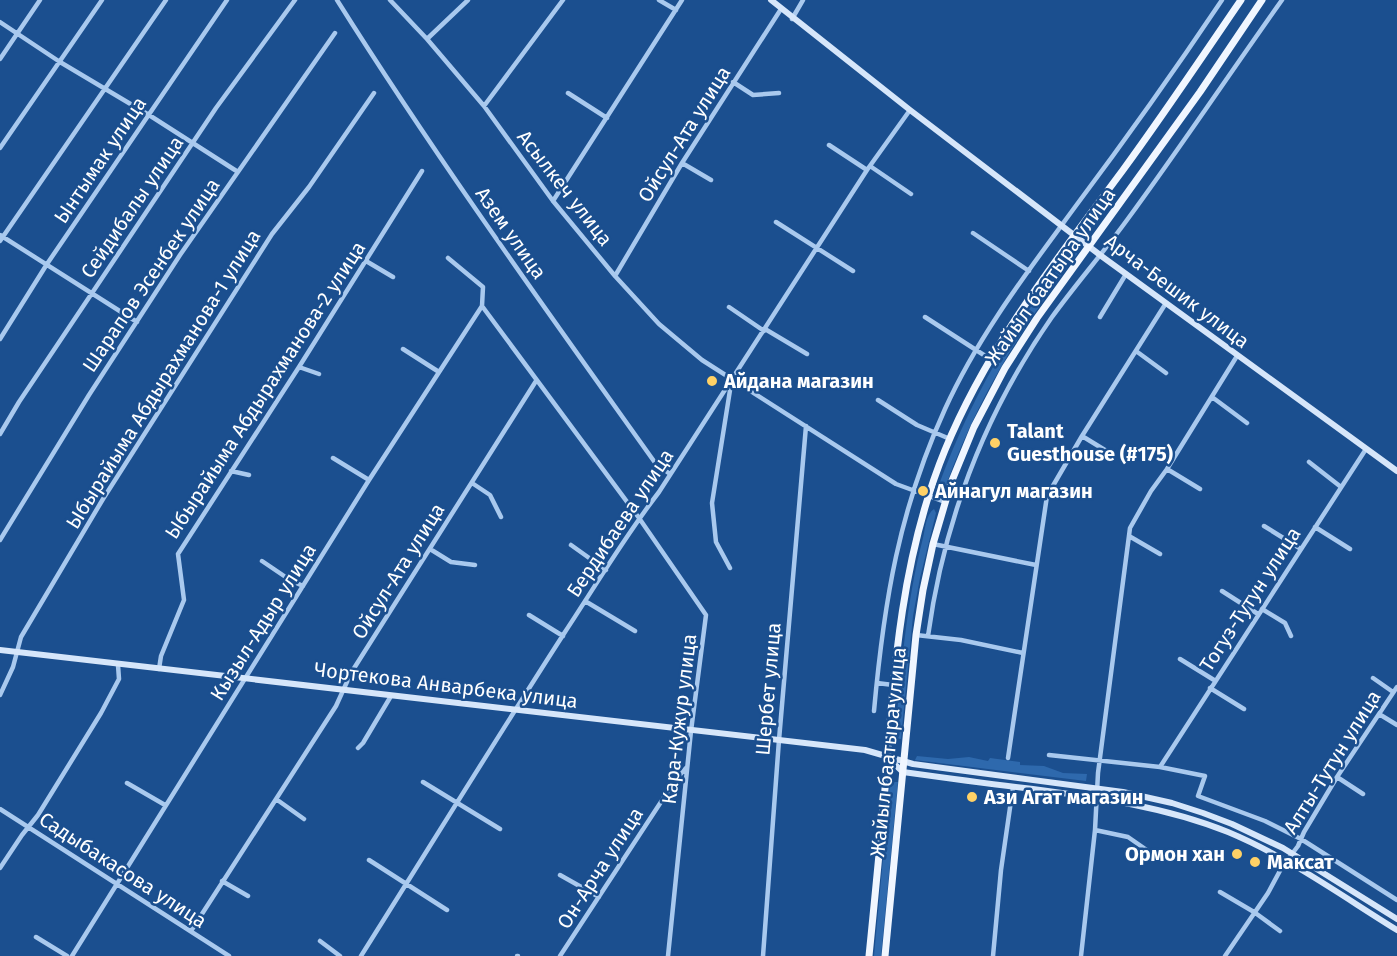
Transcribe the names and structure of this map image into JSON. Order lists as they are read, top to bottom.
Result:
{
  "streets": {
    "main road": ["Жайыл баатыра улица"],
    "street": [
      "Ойсул-Ата улица",
      "Ынтымак улица",
      "Асылкеч улица",
      "Сейдибалы улица",
      "Азем улица",
      "Шарапов Эсенбек улица",
      "Арча-Бешик улица",
      "Ыбырайыма Абдырахманова-1 улица",
      "Ыбырайыма Абдырахманова-2 улица",
      "Бердибаева улица",
      "Тогуз-Тутун улица",
      "Кызыл-Адыр улица",
      "Чортекова Анварбека улица",
      "Шербет улица",
      "Кара-Кужур улица",
      "Алты-Тутун улица",
      "Он-Арча улица",
      "Садыбакасова улица"
    ]
  },
  "crossings": [
    ["Ойсул-Ата улица", "Асылкеч улица"],
    ["Ойсул-Ата улица", "Арча-Бешик улица"],
    ["Ойсул-Ата улица", "Чортекова Анварбека улица"],
    ["Ойсул-Ата улица", "Кара-Кужур улица"],
    ["Ойсул-Ата улица", "Садыбакасова улица"],
    ["Асылкеч улица", "Жайыл баатыра улица"],
    ["Асылкеч улица", "Бердибаева улица"],
    ["Асылкеч улица", "Шербет улица"],
    ["Азем улица", "Бердибаева улица"],
    ["Жайыл баатыра улица", "Арча-Бешик улица"],
    ["Жайыл баатыра улица", "Чортекова Анварбека улица"],
    ["Арча-Бешик улица", "Бердибаева улица"],
    ["Арча-Бешик улица", "Тогуз-Тутун улица"],
    ["Ыбырайыма Абдырахманова-1 улица", "Чортекова Анварбека улица"],
    ["Ыбырайыма Абдырахманова-2 улица", "Чортекова Анварбека улица"],
    ["Бердибаева улица", "Чортекова Анварбека улица"],
    ["Бердибаева улица", "Кара-Кужур улица"],
    ["Кызыл-Адыр улица", "Чортекова Анварбека улица"],
    ["Кызыл-Адыр улица", "Кара-Кужур улица"],
    ["Кызыл-Адыр улица", "Садыбакасова улица"],
    ["Чортекова Анварбека улица", "Шербет улица"],
    ["Чортекова Анварбека улица", "Кара-Кужур улица"],
    ["Кара-Кужур улица", "Он-Арча улица"]
  ],
  "places": [
    "Айдана магазин",
    "Talant Guesthouse (#175)",
    "Айнагул магазин",
    "Ази Агат магазин",
    "Ормон хан",
    "Максат"
  ]
}
